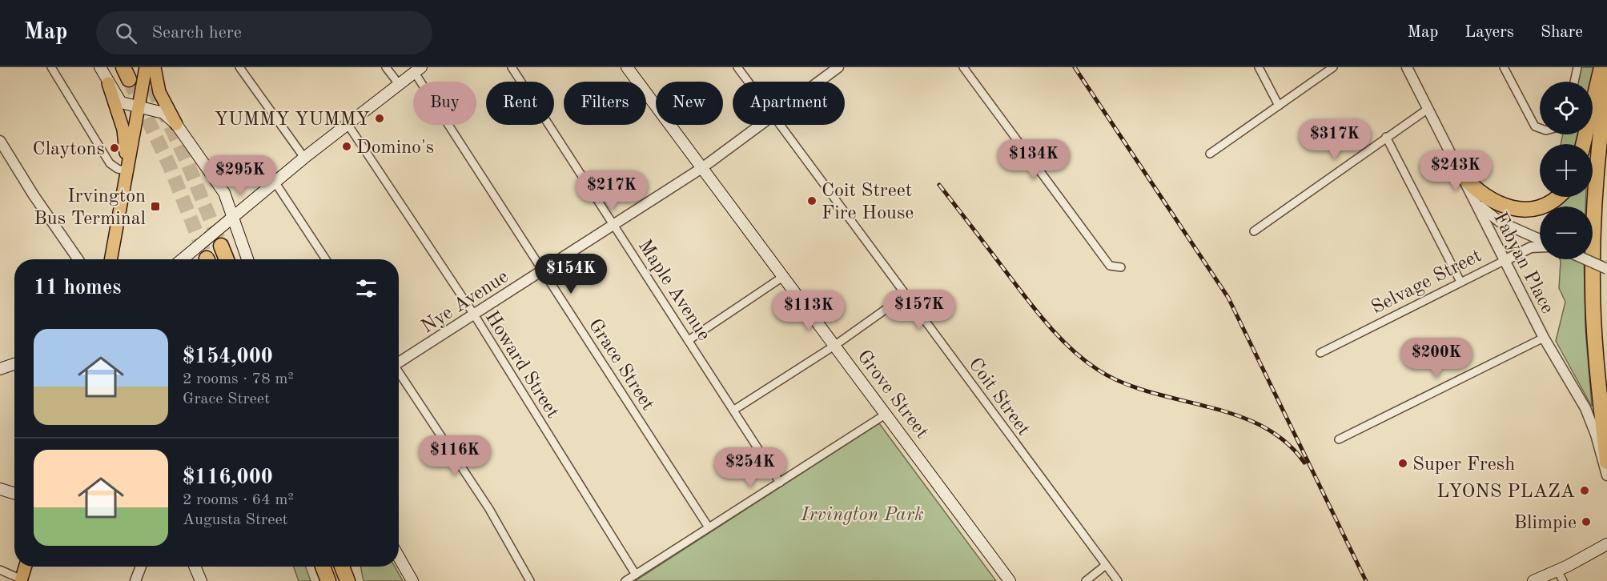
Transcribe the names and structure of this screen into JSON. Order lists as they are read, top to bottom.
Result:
{
  "streets": {
    "main road": ["Grove Street"],
    "street": [
      "Fabyan Place",
      "Selvage Street",
      "Maple Avenue",
      "Nye Avenue",
      "Howard Street",
      "Grace Street",
      "Coit Street"
    ]
  },
  "crossings": [
    ["Fabyan Place", "Selvage Street"],
    ["Maple Avenue", "Nye Avenue"],
    ["Nye Avenue", "Howard Street"],
    ["Nye Avenue", "Grace Street"],
    ["Nye Avenue", "Grove Street"]
  ],
  "parks": ["Irvington Park"],
  "places": {
    "other": [
      "YUMMY YUMMY",
      "Domino's",
      "Claytons",
      "Coit Street Fire House",
      "Super Fresh",
      "LYONS PLAZA",
      "Blimpie"
    ],
    "transit": ["Irvington Bus Terminal"]
  },
  "page": {
    "header": "Map",
    "search": "Search here",
    "nav": ["Map", "Layers", "Share"],
    "map_buttons": ["+", "−"],
    "chip": [
      "Buy",
      "Rent",
      "Filters",
      "New",
      "Apartment"
    ],
    "price": [
      "$317K",
      "$134K",
      "$243K",
      "$295K",
      "$217K",
      "$154K",
      "$157K",
      "$113K",
      "$200K",
      "$116K",
      "$254K"
    ],
    "heading": "11 homes",
    "list": [
      {
        "name": "$154,000",
        "note": "2 rooms · 78 m² · Grace Street"
      },
      {
        "name": "$116,000",
        "note": "2 rooms · 64 m² · Augusta Street"
      }
    ]
  }
}
